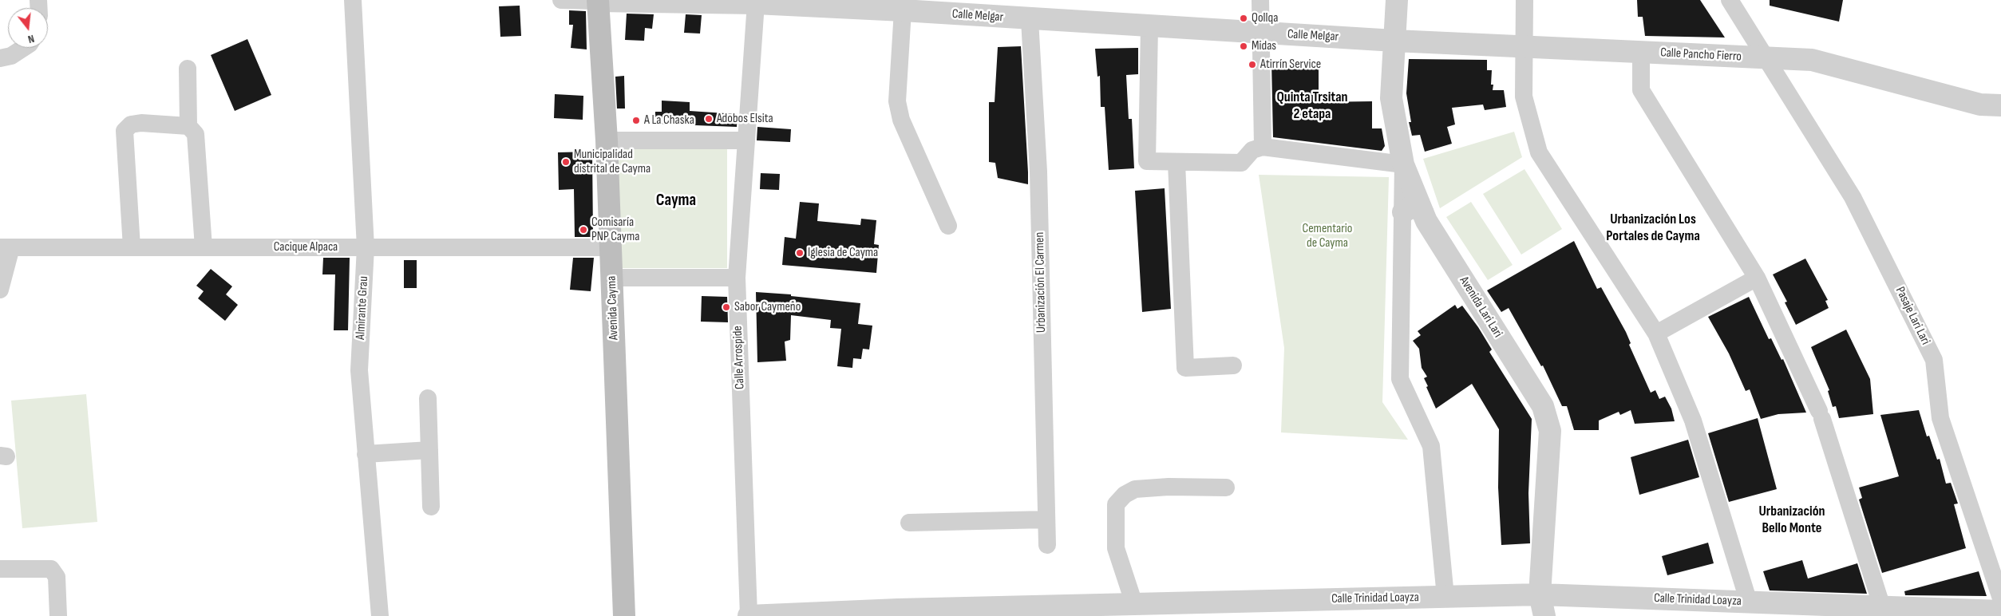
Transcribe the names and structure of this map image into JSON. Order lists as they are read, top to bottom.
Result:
{
  "streets": {
    "main road": ["Avenida Cayma"],
    "street": [
      "Calle Melgar",
      "Calle Pancho Fierro",
      "Cacique Alpaca",
      "Urbanización El Carmen",
      "Avenida Lari Lari",
      "Almirante Grau",
      "Pasaje Lari Lari",
      "Calle Arrospide",
      "Calle Trinidad Loayza"
    ]
  },
  "crossings": [
    ["Calle Melgar", "Calle Pancho Fierro"],
    ["Calle Melgar", "Urbanización El Carmen"],
    ["Calle Melgar", "Avenida Lari Lari"],
    ["Calle Melgar", "Avenida Cayma"],
    ["Calle Melgar", "Calle Arrospide"],
    ["Calle Pancho Fierro", "Avenida Lari Lari"],
    ["Calle Pancho Fierro", "Pasaje Lari Lari"],
    ["Cacique Alpaca", "Almirante Grau"],
    ["Cacique Alpaca", "Avenida Cayma"],
    ["Avenida Lari Lari", "Calle Trinidad Loayza"],
    ["Calle Arrospide", "Calle Trinidad Loayza"]
  ],
  "districts": [
    "Quinta Trsitan 2 etapa",
    "Cayma",
    "Urbanización Los Portales de Cayma",
    "Urbanización Bello Monte"
  ],
  "parks": ["Cementario de Cayma"],
  "places": [
    "Qollqa",
    "Midas",
    "Atirrín Service",
    "Adobos Elsita",
    "A La Chaska",
    "Municipalidad distrital de Cayma",
    "Comisaría PNP Cayma",
    "Iglesia de Cayma",
    "Sabor Caymeño"
  ],
  "north": "bottom"
}
